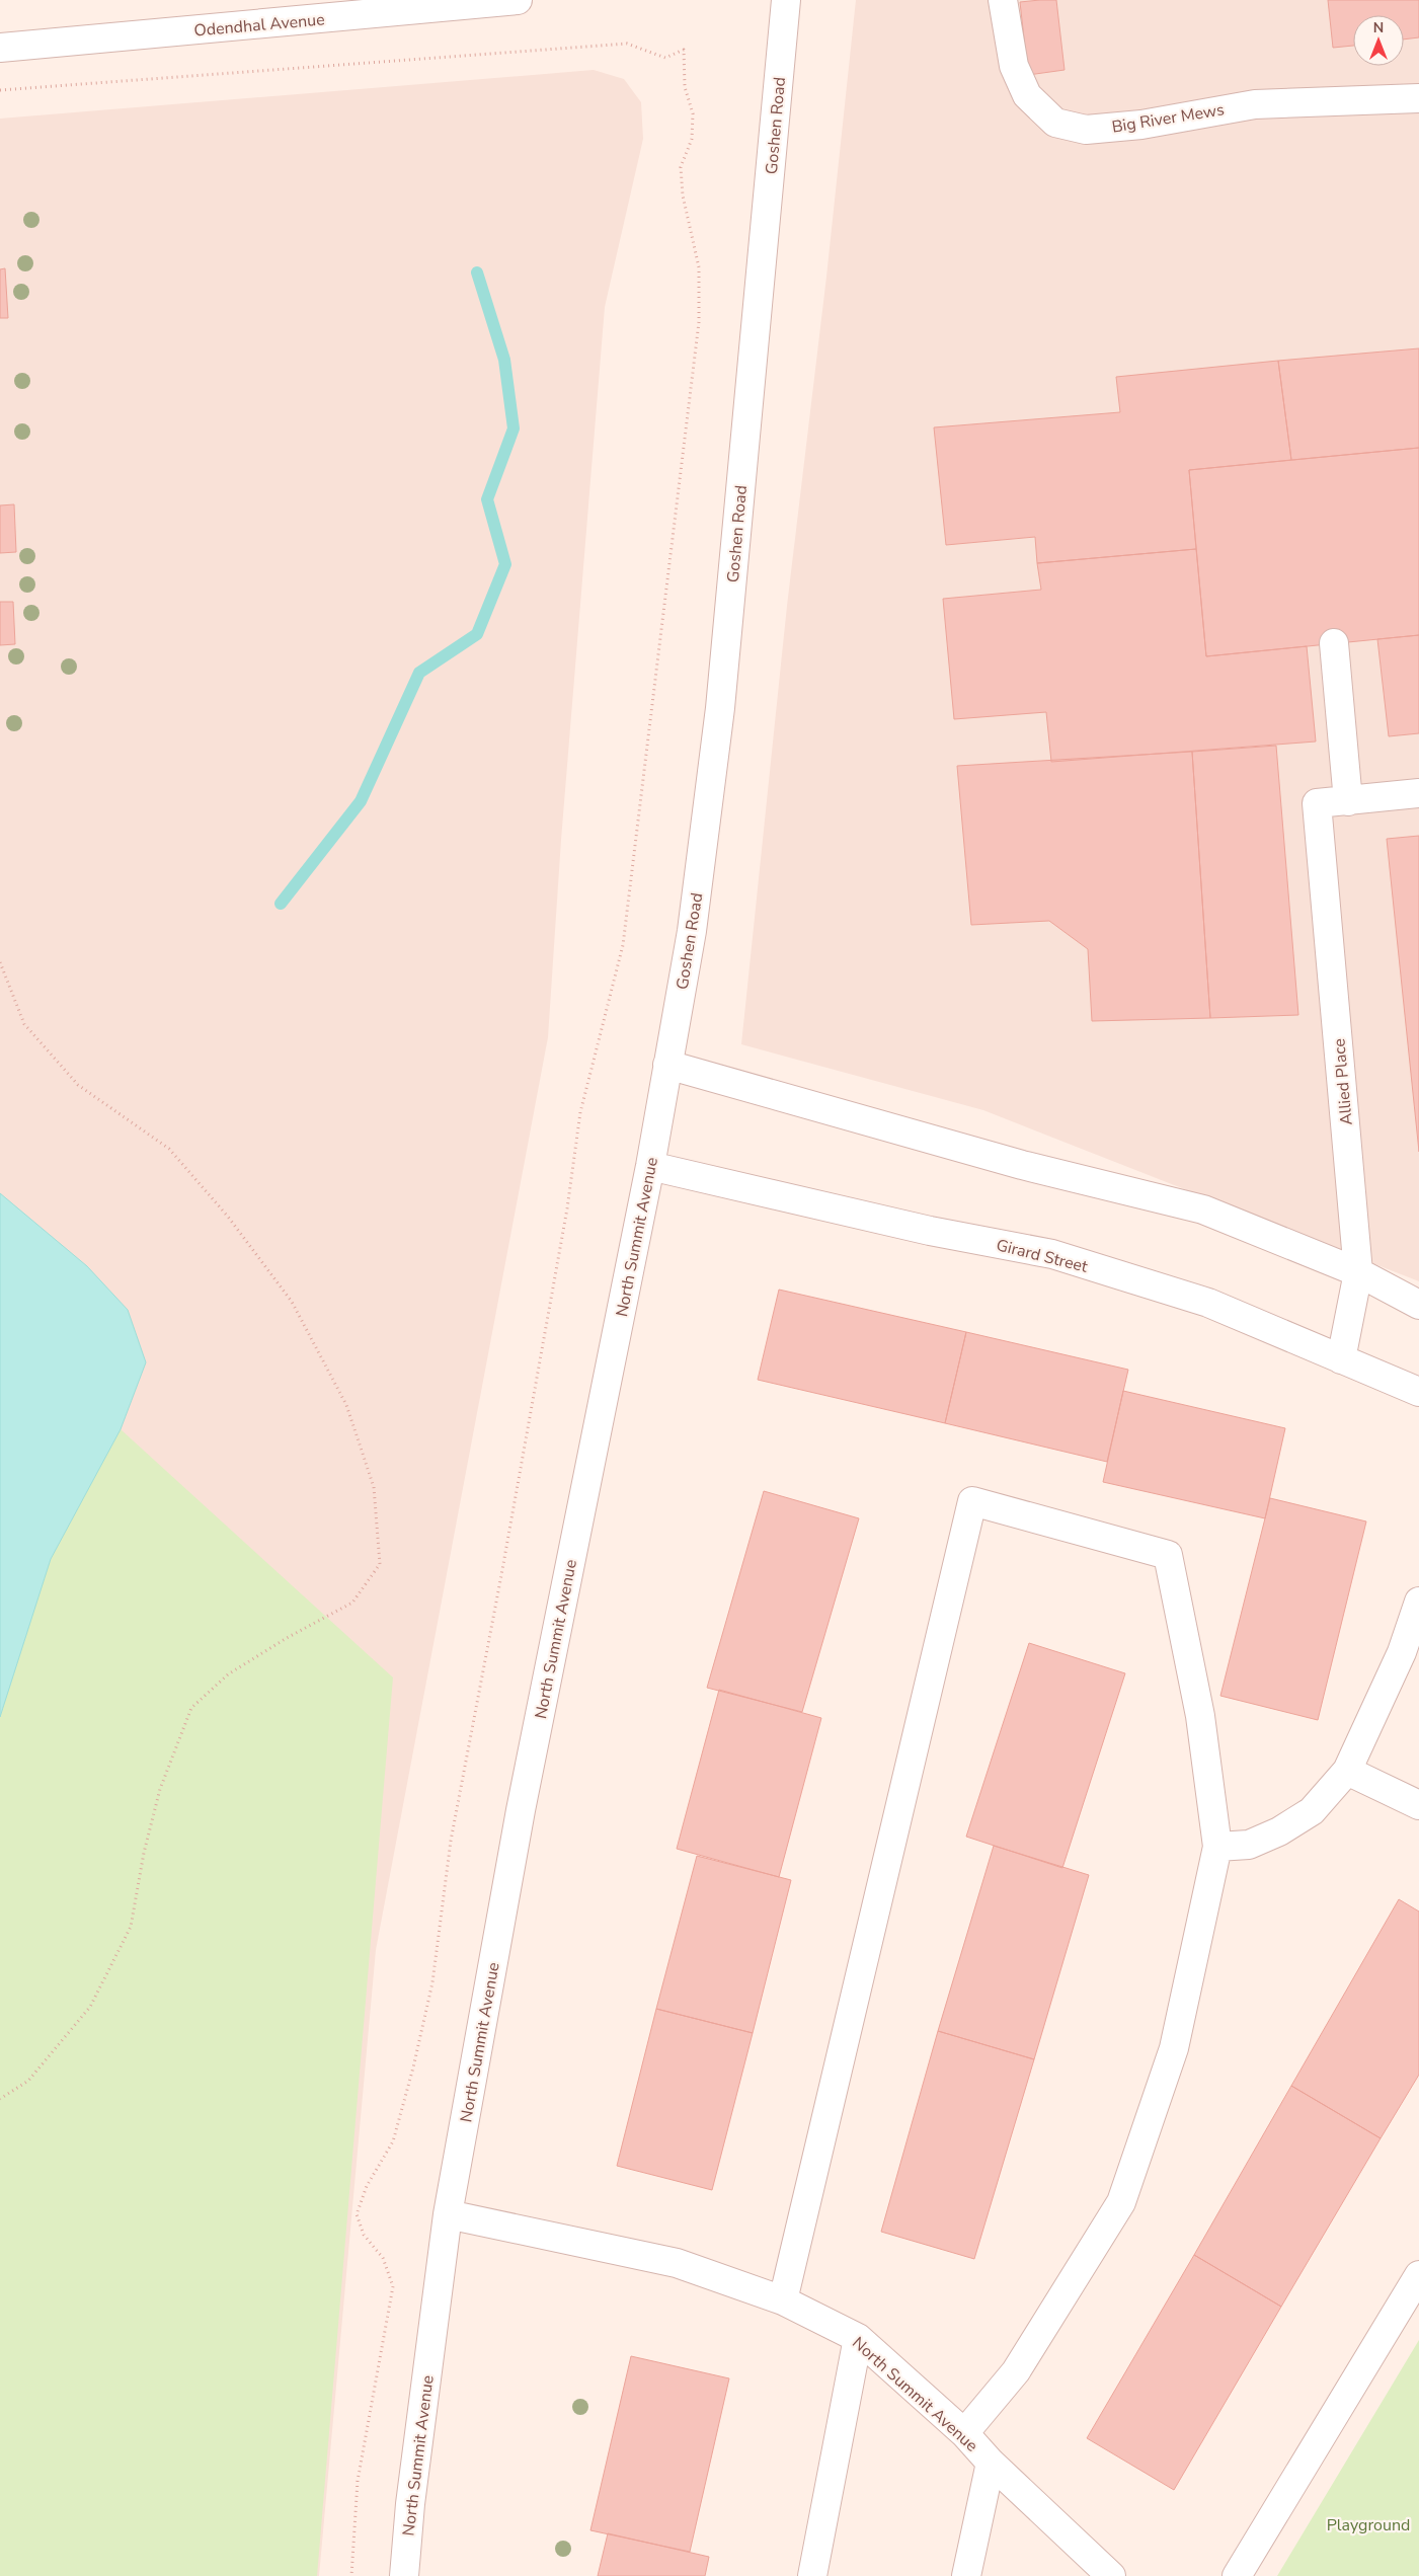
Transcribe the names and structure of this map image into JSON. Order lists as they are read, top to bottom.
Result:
{
  "streets": {
    "street": [
      "Odendhal Avenue",
      "Big River Mews",
      "Goshen Road",
      "Allied Place",
      "North Summit Avenue",
      "Girard Street"
    ]
  },
  "crossings": [
    ["Goshen Road", "North Summit Avenue"],
    ["Allied Place", "Girard Street"],
    ["North Summit Avenue", "Girard Street"]
  ],
  "parks": ["Playground"],
  "north": "top"
}
